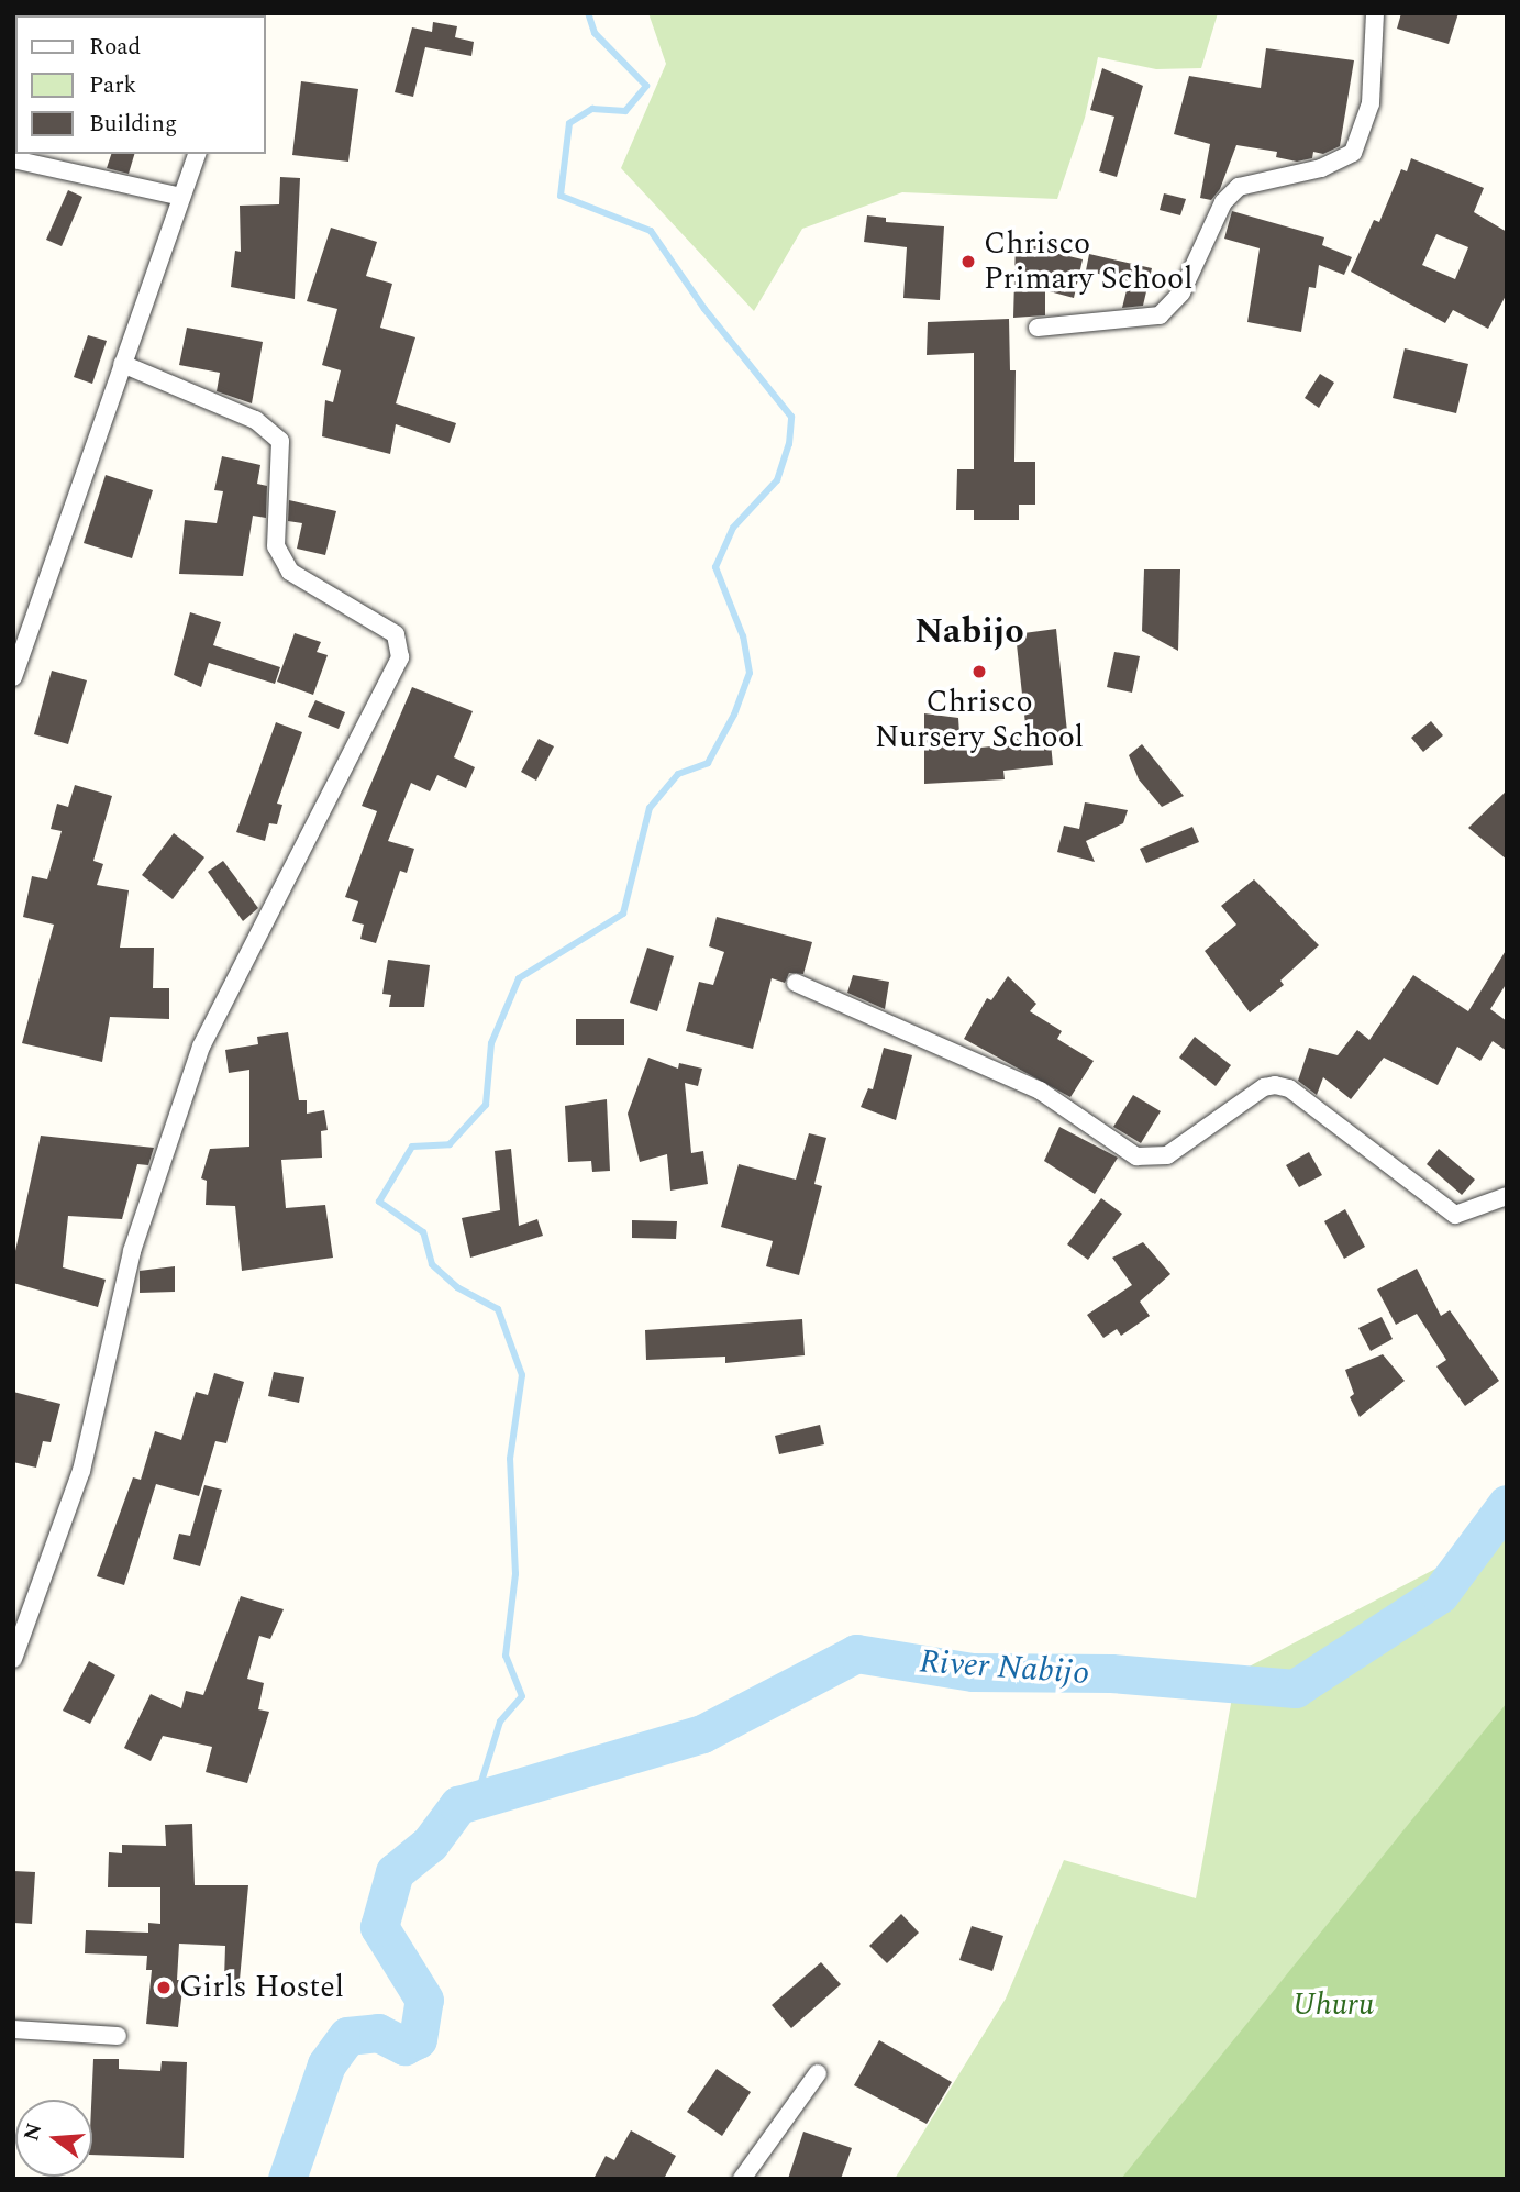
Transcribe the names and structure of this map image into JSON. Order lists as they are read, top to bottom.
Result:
{
  "districts": ["Nabijo"],
  "water": ["River Nabijo"],
  "parks": ["Uhuru"],
  "places": ["Chrisco Primary School", "Chrisco Nursery School", "Girls Hostel"],
  "legend": ["Road", "Park", "Building"],
  "north": "left"
}
